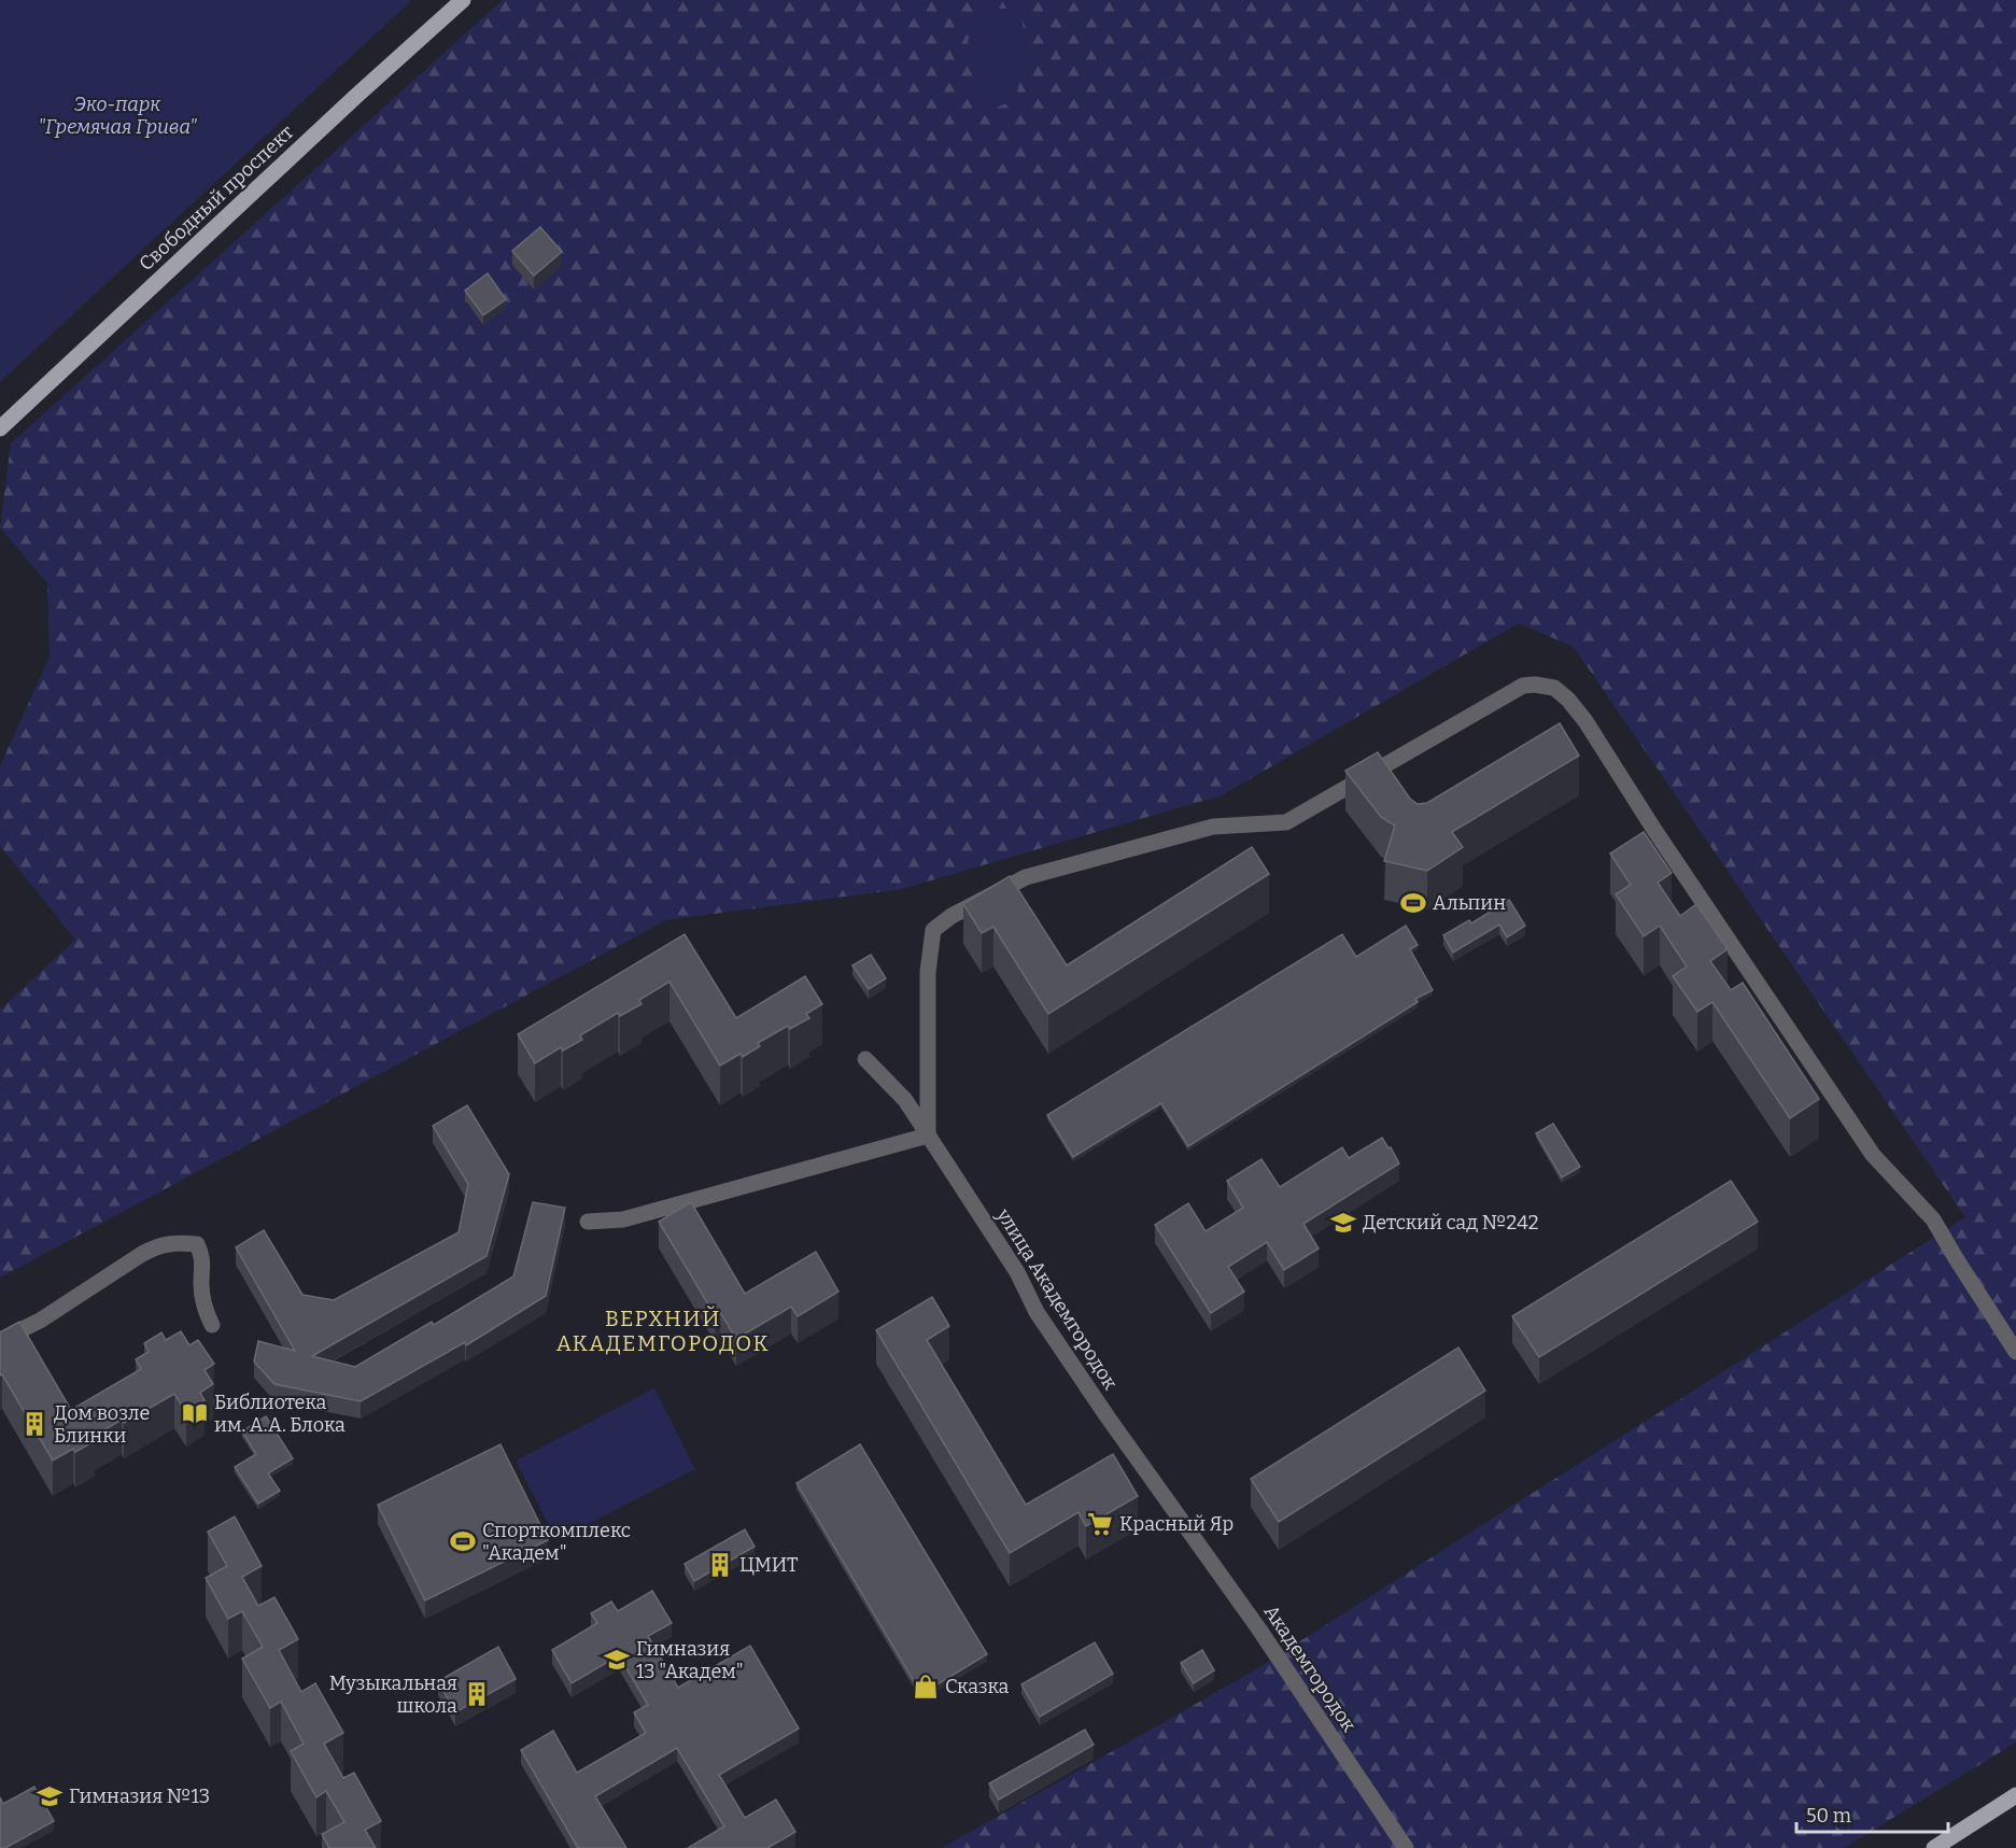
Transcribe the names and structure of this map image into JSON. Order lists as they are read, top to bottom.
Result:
{
  "streets": {
    "main road": ["Свободный проспект"],
    "street": ["улица Академгородок", "Академгородок"]
  },
  "crossings": [
    ["улица Академгородок", "Академгородок"]
  ],
  "districts": ["ВЕРХНИЙ АКАДЕМГОРОДОК"],
  "parks": ["Эко-парк \"Гремячая Грива\""],
  "places": {
    "sports": ["Альпин", "Спорткомплекс \"Академ\""],
    "school or university": ["Детский сад №242", "Гимназия 13 \"Академ\"", "Гимназия №13"],
    "library": ["Библиотека им. А.А. Блока"],
    "building": ["Дом возле Блинки", "ЦМИТ", "Музыкальная школа"],
    "supermarket": ["Красный Яр"],
    "shop": ["Сказка"]
  },
  "scale_bar": "50 m"
}
